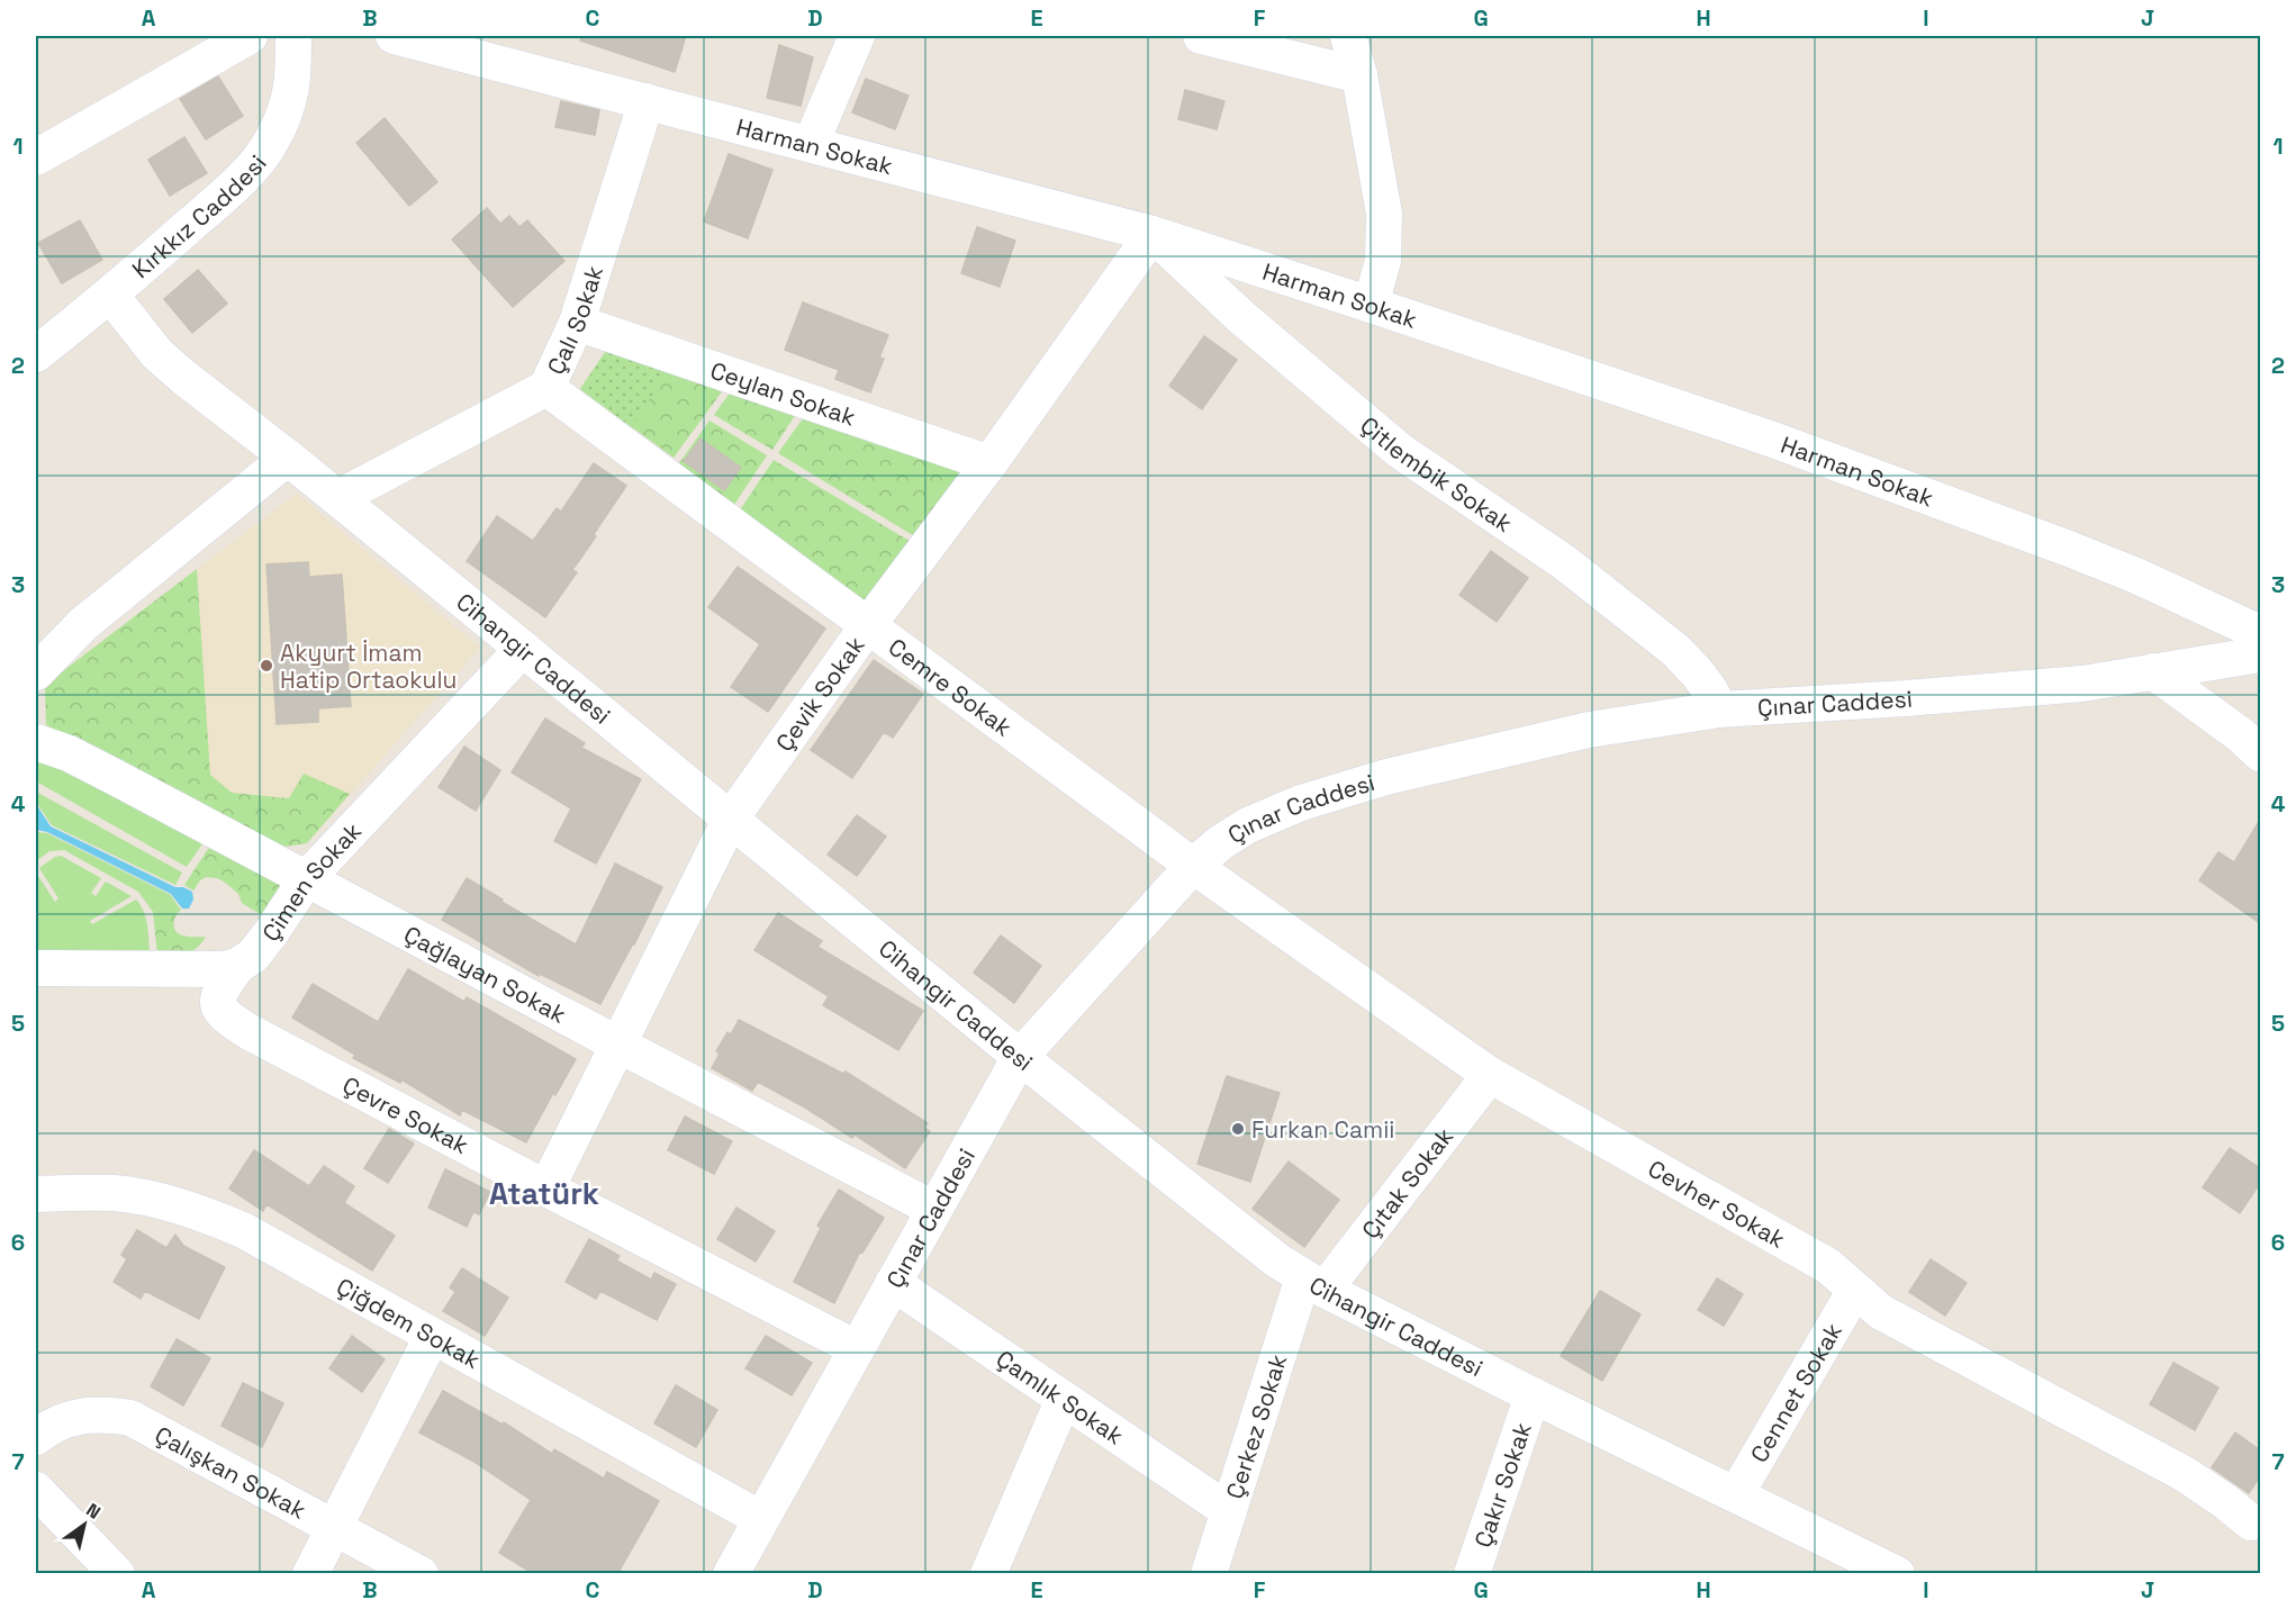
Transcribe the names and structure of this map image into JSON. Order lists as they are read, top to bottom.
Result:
{
  "streets": {
    "street": [
      "Harman Sokak",
      "Kırkkız Caddesi",
      "Çalı Sokak",
      "Ceylan Sokak",
      "Çitlembik Sokak",
      "Cihangir Caddesi",
      "Cemre Sokak",
      "Çevik Sokak",
      "Çınar Caddesi",
      "Çimen Sokak",
      "Çağlayan Sokak",
      "Çevre Sokak",
      "Çıtak Sokak",
      "Cevher Sokak",
      "Çiğdem Sokak",
      "Cennet Sokak",
      "Çamlık Sokak",
      "Çerkez Sokak",
      "Çalışkan Sokak",
      "Çakır Sokak"
    ]
  },
  "crossings": [
    ["Harman Sokak", "Çalı Sokak"],
    ["Harman Sokak", "Çitlembik Sokak"],
    ["Harman Sokak", "Çevik Sokak"],
    ["Kırkkız Caddesi", "Cihangir Caddesi"],
    ["Çalı Sokak", "Ceylan Sokak"],
    ["Çalı Sokak", "Cihangir Caddesi"],
    ["Çalı Sokak", "Cemre Sokak"],
    ["Ceylan Sokak", "Çevik Sokak"],
    ["Çitlembik Sokak", "Çevik Sokak"],
    ["Çitlembik Sokak", "Çınar Caddesi"],
    ["Cihangir Caddesi", "Çevik Sokak"],
    ["Cihangir Caddesi", "Çınar Caddesi"],
    ["Cihangir Caddesi", "Çimen Sokak"],
    ["Cihangir Caddesi", "Çıtak Sokak"],
    ["Cihangir Caddesi", "Cennet Sokak"],
    ["Cihangir Caddesi", "Çerkez Sokak"],
    ["Cihangir Caddesi", "Çakır Sokak"],
    ["Cemre Sokak", "Çevik Sokak"],
    ["Cemre Sokak", "Çınar Caddesi"],
    ["Cemre Sokak", "Cevher Sokak"],
    ["Çevik Sokak", "Çağlayan Sokak"],
    ["Çevik Sokak", "Çevre Sokak"],
    ["Çınar Caddesi", "Çağlayan Sokak"],
    ["Çınar Caddesi", "Çevre Sokak"],
    ["Çınar Caddesi", "Cevher Sokak"],
    ["Çınar Caddesi", "Çiğdem Sokak"],
    ["Çınar Caddesi", "Çamlık Sokak"],
    ["Çimen Sokak", "Çağlayan Sokak"],
    ["Çimen Sokak", "Çevre Sokak"],
    ["Çıtak Sokak", "Cevher Sokak"],
    ["Çıtak Sokak", "Çerkez Sokak"],
    ["Cevher Sokak", "Cennet Sokak"],
    ["Çamlık Sokak", "Çerkez Sokak"]
  ],
  "districts": ["Atatürk"],
  "places": ["Akyurt İmam Hatip Ortaokulu", "Furkan Camii"],
  "north": "top right",
  "grid": {
    "columns": [
      "A",
      "B",
      "C",
      "D",
      "E",
      "F",
      "G",
      "H",
      "I",
      "J"
    ],
    "rows": [
      "1",
      "2",
      "3",
      "4",
      "5",
      "6",
      "7"
    ]
  }
}
